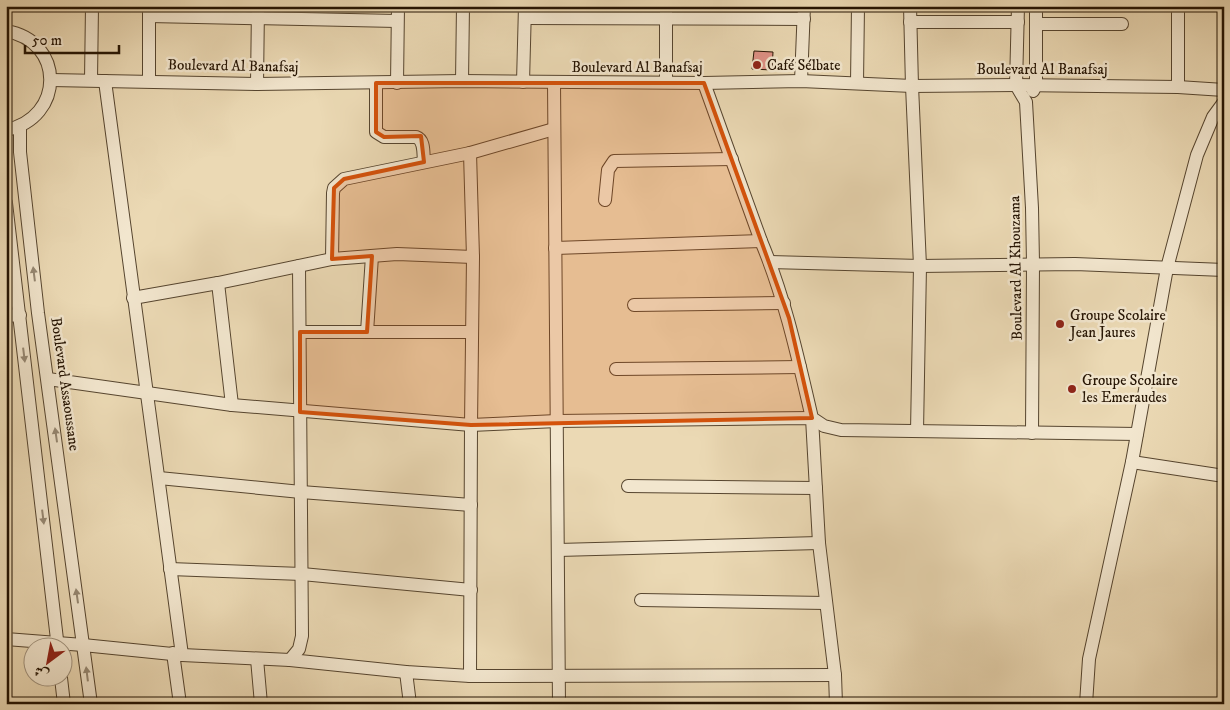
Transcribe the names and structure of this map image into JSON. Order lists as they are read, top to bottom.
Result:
{
  "streets": {
    "street": ["Boulevard Al Banafsaj", "Boulevard Al Khouzama", "Boulevard Assaoussane"]
  },
  "places": ["Café Sélbate", "Groupe Scolaire Jean Jaures", "Groupe Scolaire les Emeraudes"],
  "scale_bar": "50 m",
  "north": "bottom left"
}
